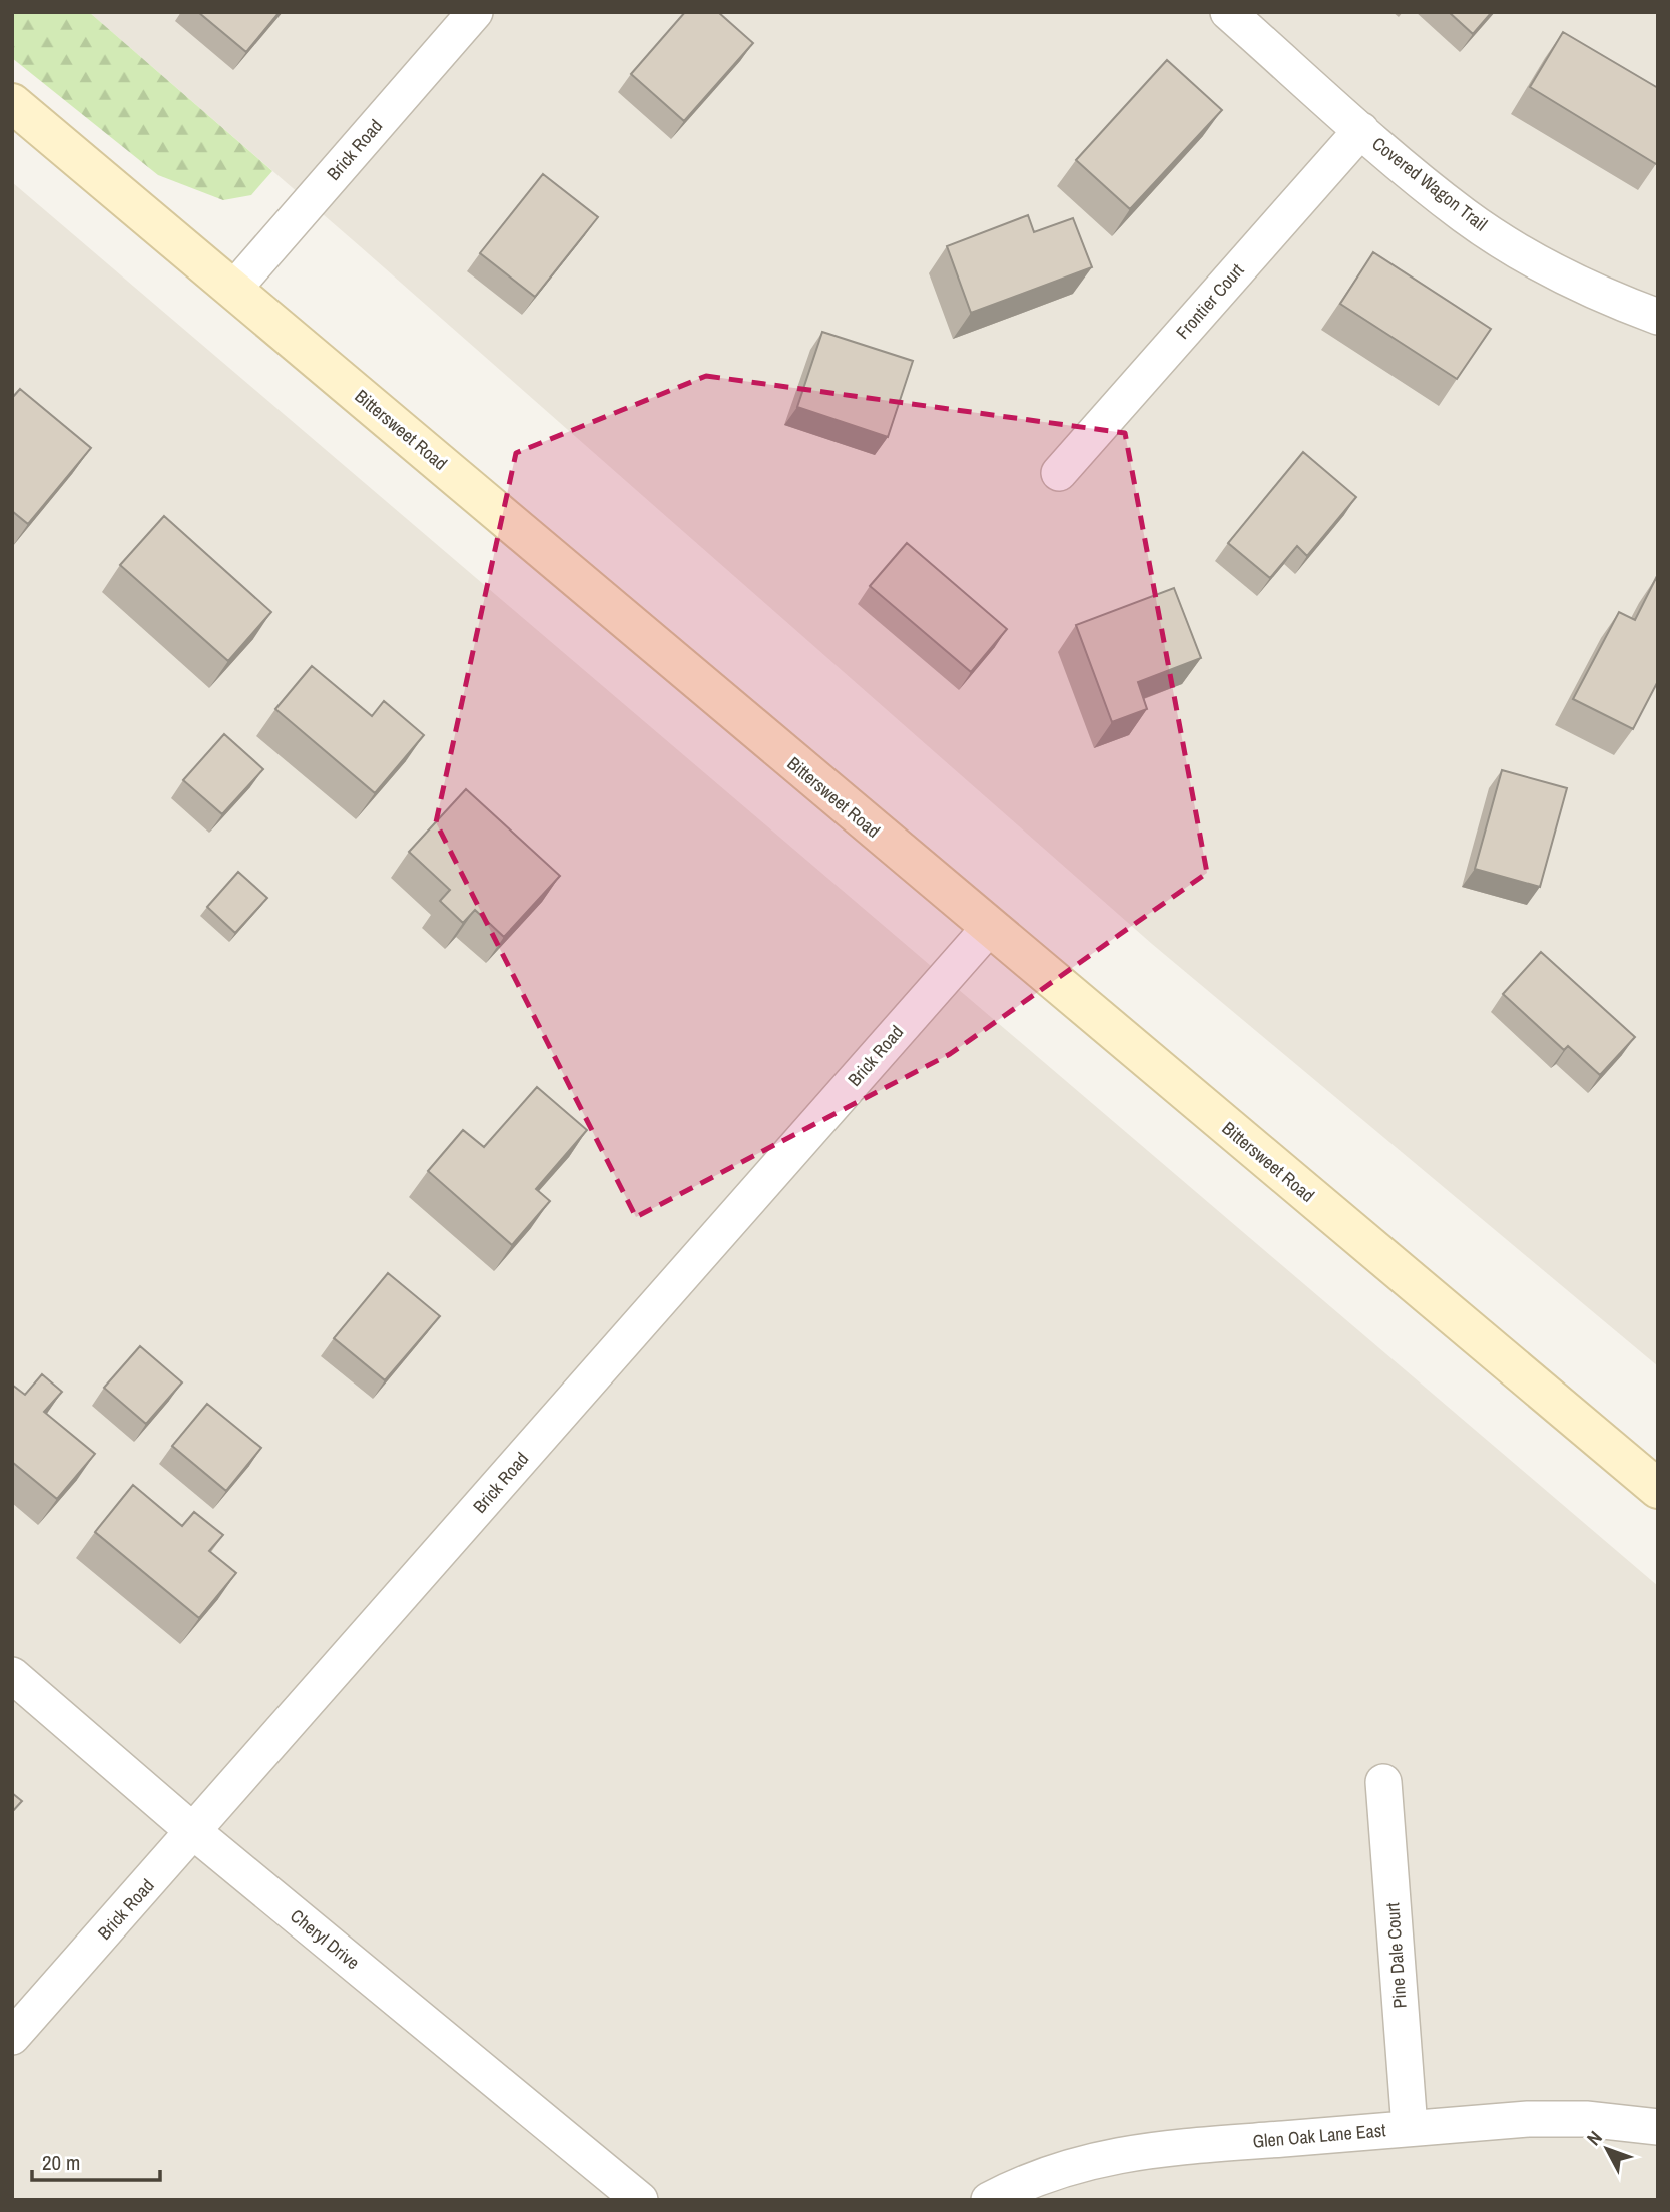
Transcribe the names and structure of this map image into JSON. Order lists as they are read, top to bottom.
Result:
{
  "streets": {
    "street": [
      "Brick Road",
      "Covered Wagon Trail",
      "Frontier Court",
      "Bittersweet Road",
      "Cheryl Drive",
      "Pine Dale Court",
      "Glen Oak Lane East"
    ]
  },
  "crossings": [
    ["Brick Road", "Bittersweet Road"],
    ["Brick Road", "Cheryl Drive"],
    ["Covered Wagon Trail", "Frontier Court"],
    ["Pine Dale Court", "Glen Oak Lane East"]
  ],
  "scale_bar": "20 m",
  "north": "top left"
}
